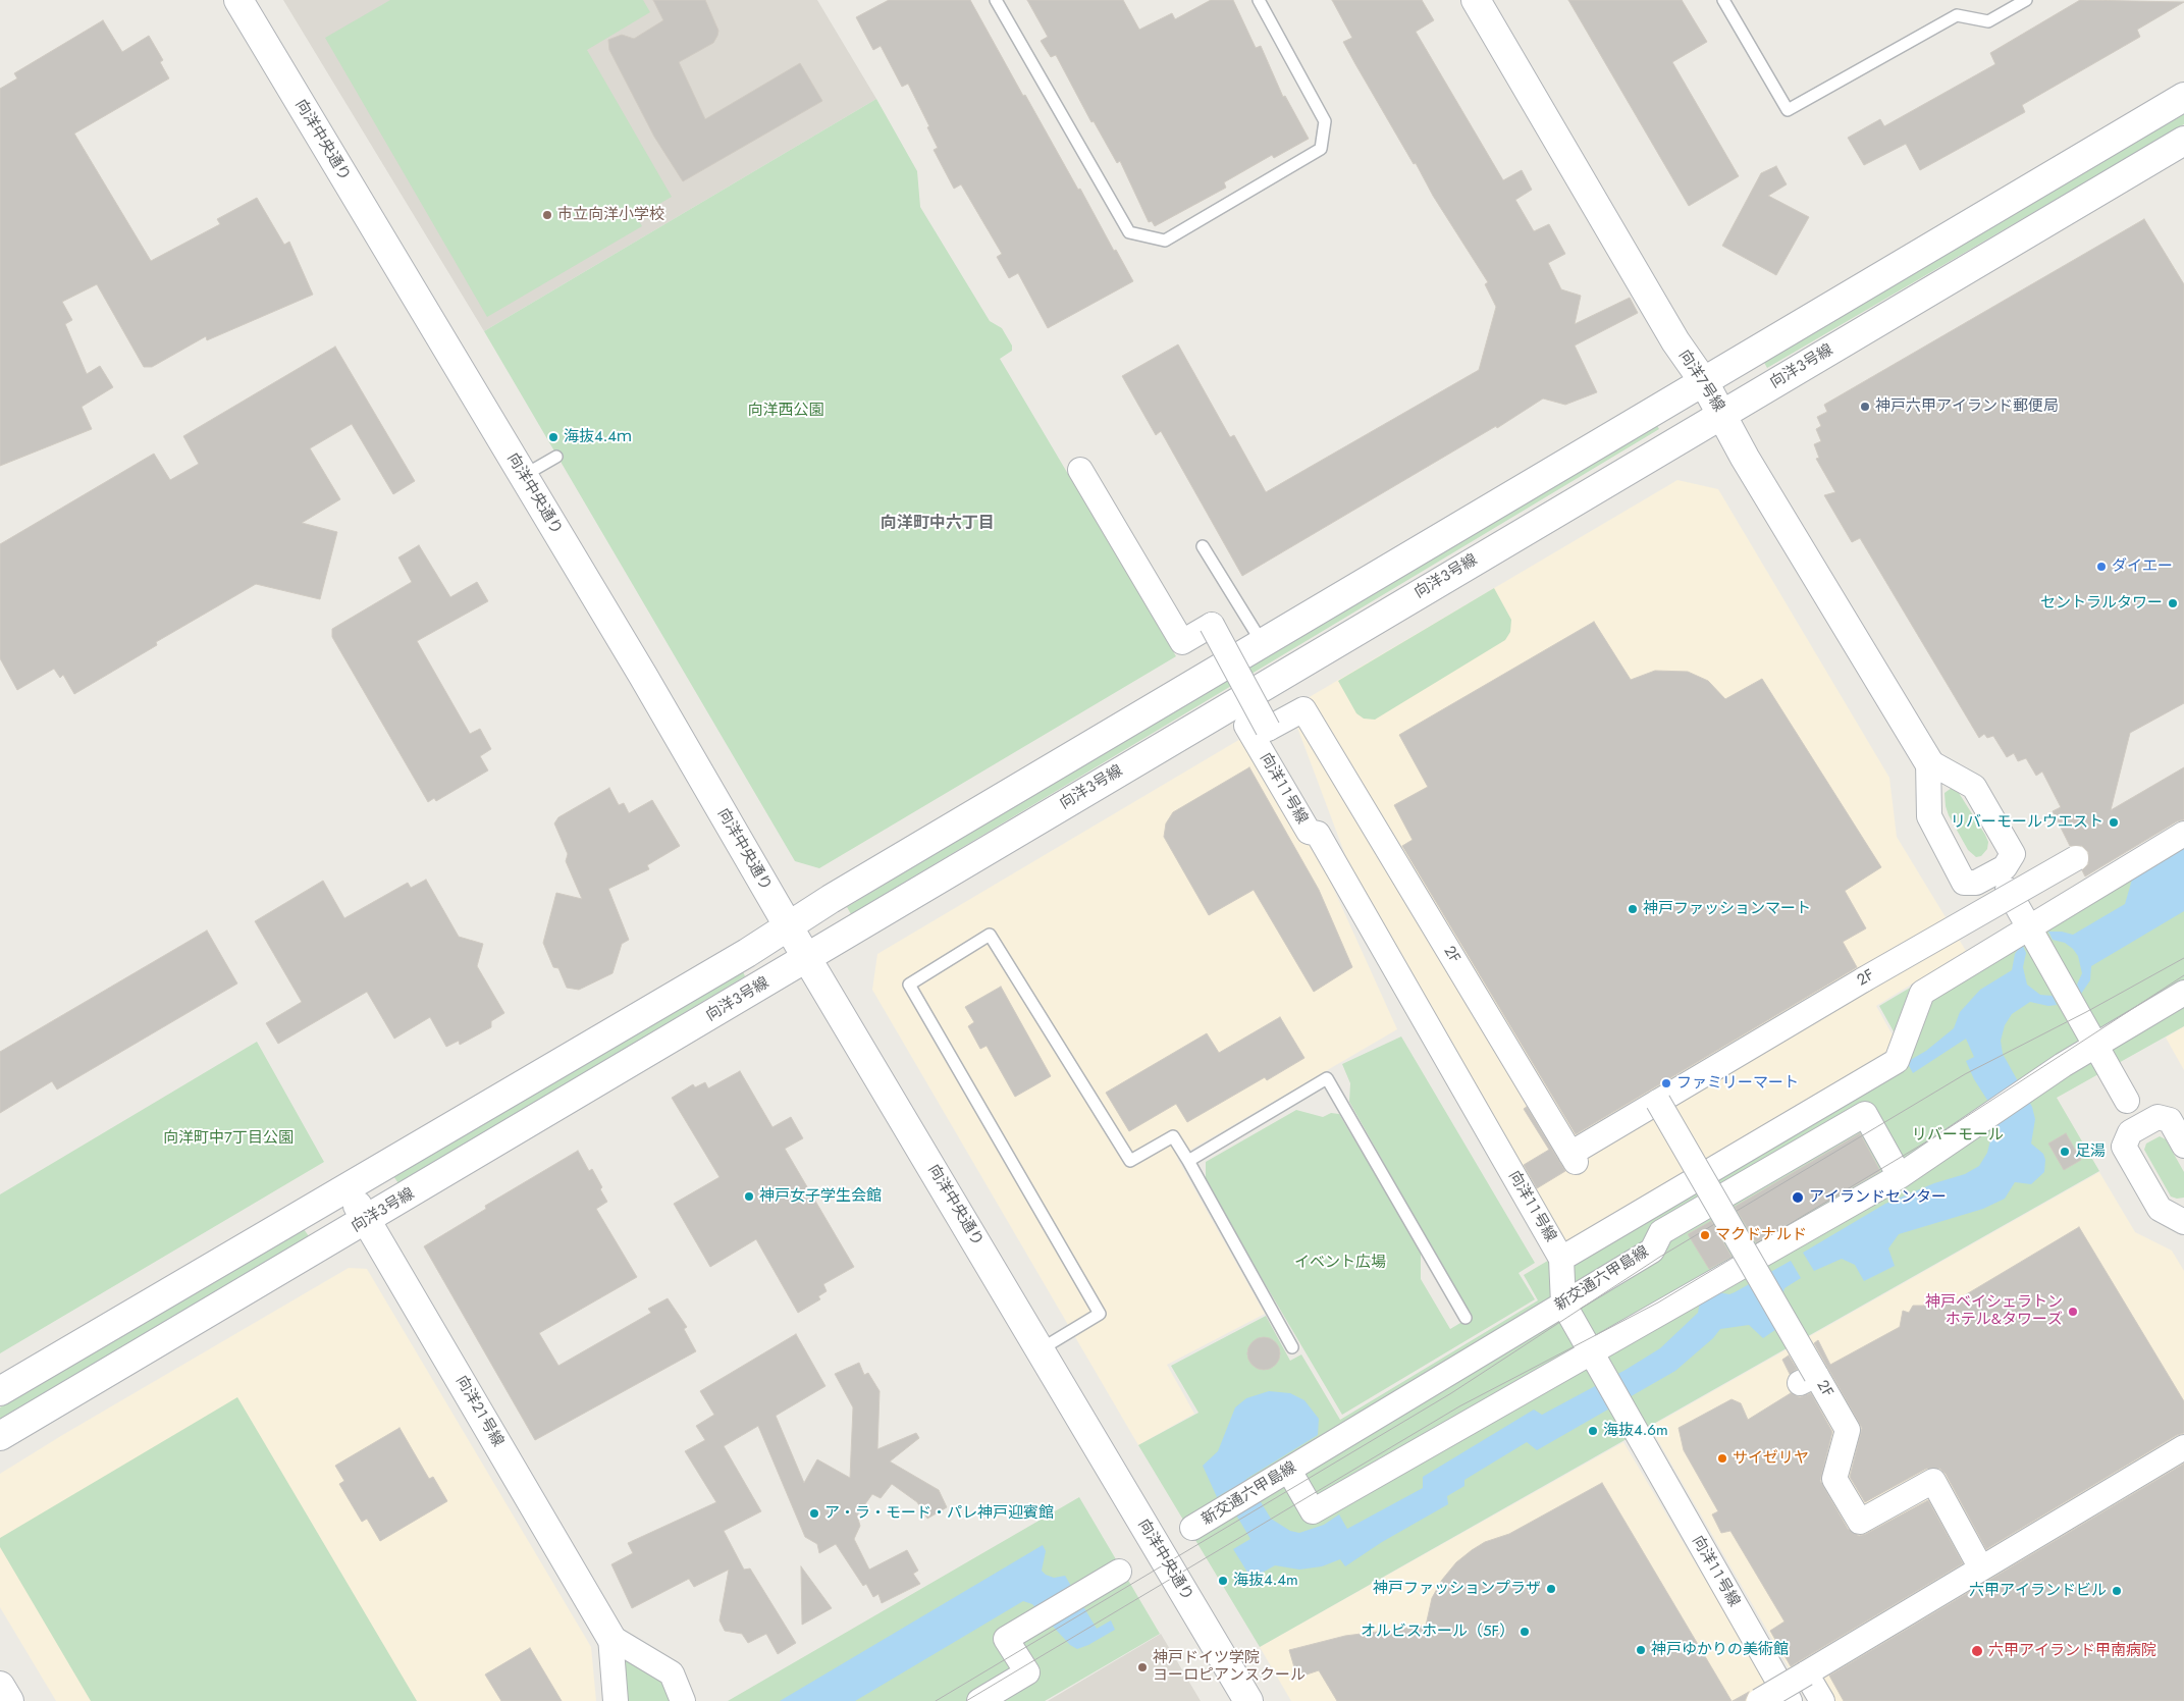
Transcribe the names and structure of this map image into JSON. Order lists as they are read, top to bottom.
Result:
{
  "streets": {
    "street": [
      "向洋中央通り",
      "向洋３号線",
      "向洋７号線",
      "向洋１１号線",
      "2F",
      "新交通六甲島線",
      "向洋２１号線"
    ]
  },
  "crossings": [
    ["向洋中央通り", "向洋３号線"],
    ["向洋３号線", "向洋７号線"],
    ["向洋３号線", "向洋２１号線"],
    ["向洋１１号線", "2F"],
    ["向洋１１号線", "新交通六甲島線"]
  ],
  "districts": ["向洋町中六丁目"],
  "parks": [
    "向洋西公園",
    "リバーモール",
    "向洋町中7丁目公園",
    "イベント広場"
  ],
  "places": [
    "市立向洋小学校",
    "神戸六甲アイランド郵便局",
    "海抜4.4ｍ",
    "ダイエー",
    "セントラルタワー",
    "リバーモールウエスト",
    "神戸ファッションマート",
    "ファミリーマート",
    "足湯",
    "神戸女子学生会館",
    "アイランドセンター",
    "マクドナルド",
    "神戸ベイシェラトン ホテル&タワーズ",
    "海抜4.6m",
    "サイゼリヤ",
    "ア・ラ・モード・パレ神戸迎賓館",
    "海抜4.4m",
    "神戸ファッションプラザ",
    "六甲アイランドビル",
    "オルビスホール（5F）",
    "神戸ゆかりの美術館",
    "六甲アイランド甲南病院",
    "神戸ドイツ学院 ヨーロピアンスクール"
  ]
}
